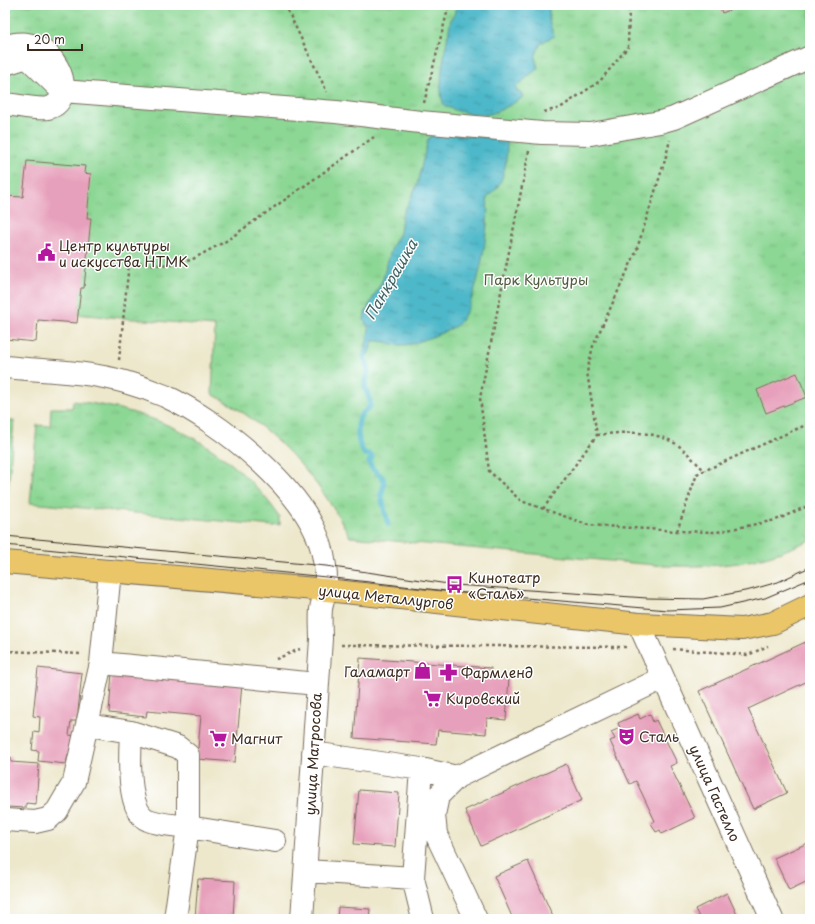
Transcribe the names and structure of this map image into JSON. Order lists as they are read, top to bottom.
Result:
{
  "streets": {
    "main road": ["улица Металлургов"],
    "street": ["улица Матросова", "улица Гастелло"]
  },
  "crossings": [
    ["улица Металлургов", "улица Матросова"],
    ["улица Металлургов", "улица Гастелло"]
  ],
  "water": ["Панкрашка"],
  "parks": ["Парк Культуры"],
  "places": {
    "public building": ["Центр культуры и искусства НТМК"],
    "bus stop": ["Кинотеатр «Сталь»"],
    "shop": ["Галамарт"],
    "pharmacy": ["Фармленд"],
    "supermarket": ["Кировский", "Магнит"],
    "theatre": ["Сталь"]
  },
  "scale_bar": "20 m"
}
